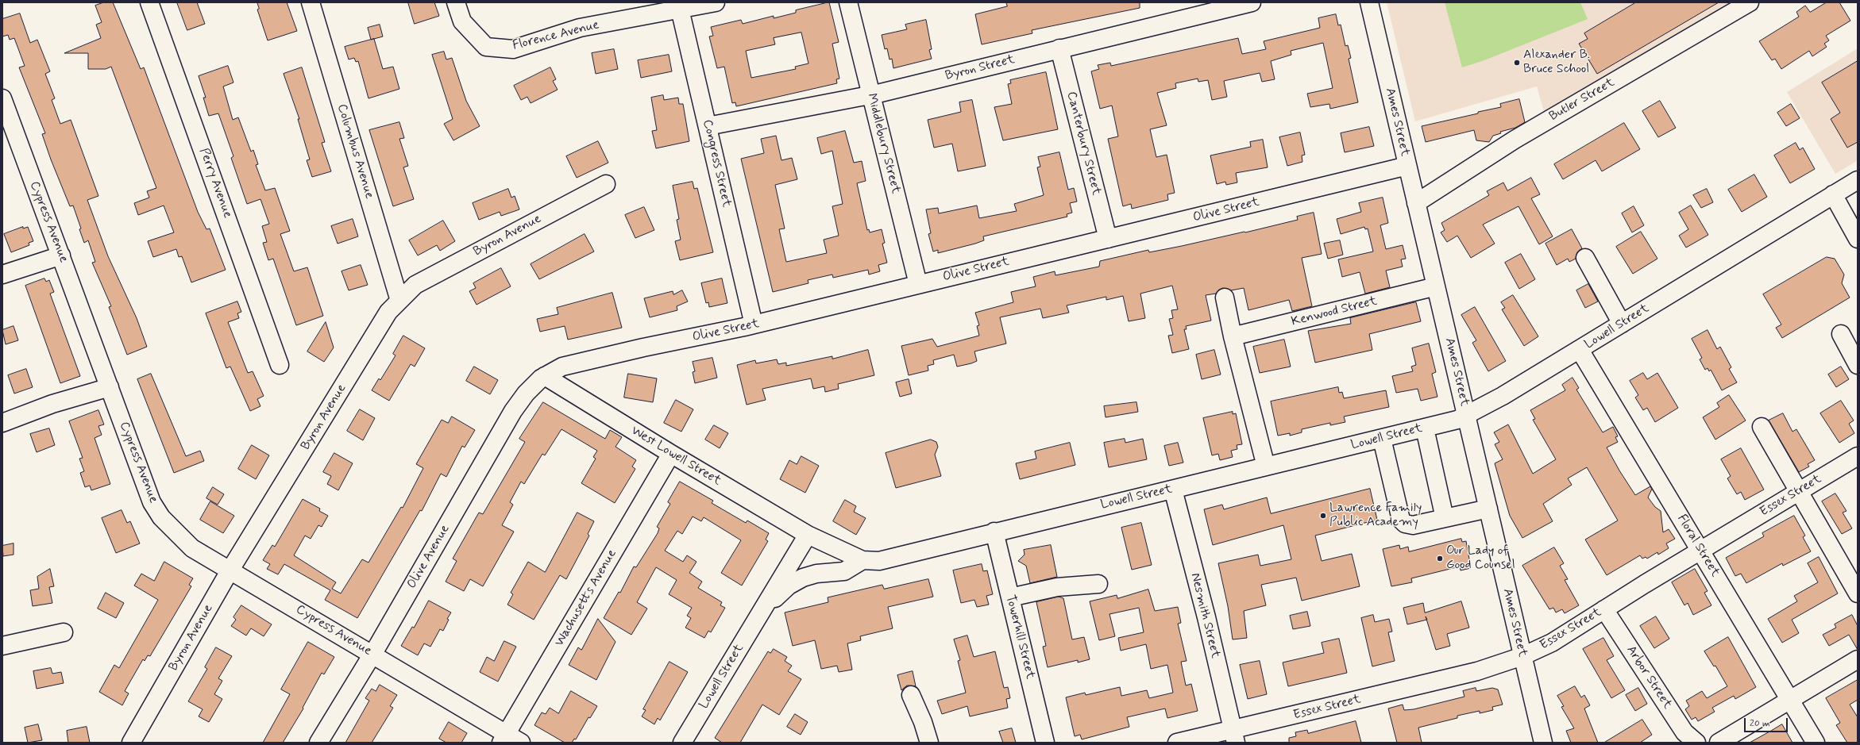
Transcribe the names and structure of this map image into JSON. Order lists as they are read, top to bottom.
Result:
{
  "streets": {
    "street": [
      "Florence Avenue",
      "Byron Street",
      "Butler Street",
      "Ames Street",
      "Middlebury Street",
      "Canterbury Street",
      "Columbus Avenue",
      "Congress Street",
      "Perry Avenue",
      "Olive Street",
      "Cypress Avenue",
      "Byron Avenue",
      "Kenwood Street",
      "Lowell Street",
      "West Lowell Street",
      "Essex Street",
      "Floral Street",
      "Olive Avenue",
      "Wachusetts Avenue",
      "Nesmith Street",
      "Towerhill Street",
      "Arbor Street"
    ]
  },
  "crossings": [
    ["Florence Avenue", "Congress Street"],
    ["Byron Street", "Middlebury Street"],
    ["Byron Street", "Canterbury Street"],
    ["Byron Street", "Congress Street"],
    ["Butler Street", "Ames Street"],
    ["Ames Street", "Olive Street"],
    ["Ames Street", "Kenwood Street"],
    ["Ames Street", "Lowell Street"],
    ["Ames Street", "Essex Street"],
    ["Middlebury Street", "Olive Street"],
    ["Canterbury Street", "Olive Street"],
    ["Columbus Avenue", "Byron Avenue"],
    ["Congress Street", "Olive Street"],
    ["Olive Street", "West Lowell Street"],
    ["Olive Street", "Olive Avenue"],
    ["Cypress Avenue", "Byron Avenue"],
    ["Cypress Avenue", "Olive Avenue"],
    ["Cypress Avenue", "Wachusetts Avenue"],
    ["Lowell Street", "West Lowell Street"],
    ["Lowell Street", "Floral Street"],
    ["Lowell Street", "Nesmith Street"],
    ["Lowell Street", "Towerhill Street"],
    ["West Lowell Street", "Olive Avenue"],
    ["West Lowell Street", "Wachusetts Avenue"],
    ["Essex Street", "Floral Street"],
    ["Essex Street", "Nesmith Street"],
    ["Essex Street", "Arbor Street"]
  ],
  "places": ["Alexander B. Bruce School", "Lawrence Family Public Academy", "Our Lady of Good Counsel"],
  "scale_bar": "20 m"
}
